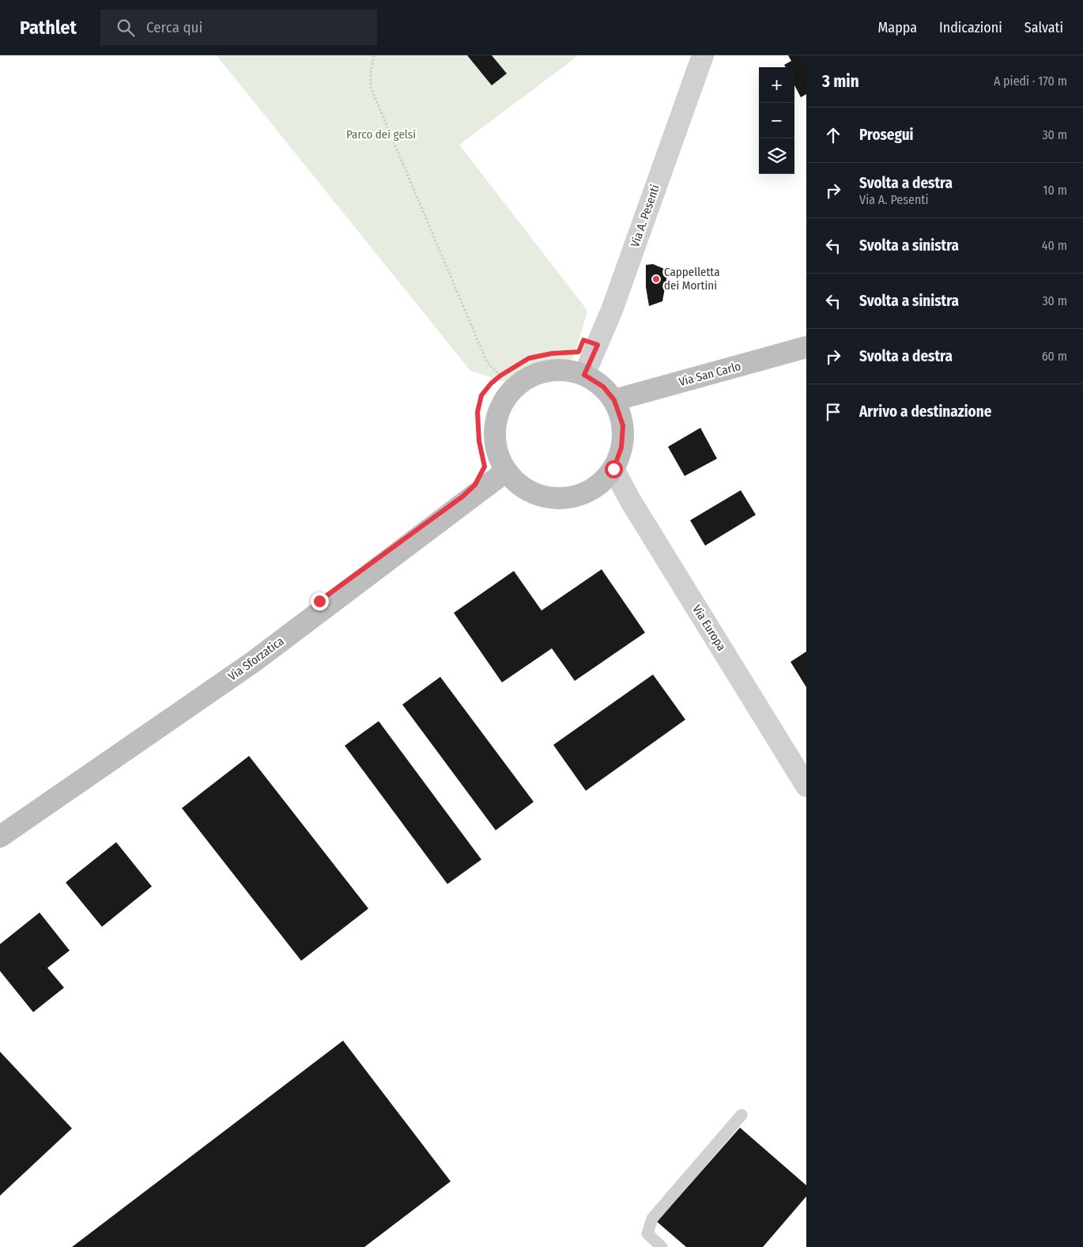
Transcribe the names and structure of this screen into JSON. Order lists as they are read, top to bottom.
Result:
{
  "streets": {
    "street": [
      "Via A. Pesenti",
      "Via San Carlo",
      "Via Europa",
      "Via Sforzatica"
    ]
  },
  "crossings": [
    ["Via A. Pesenti", "Via San Carlo"],
    ["Via A. Pesenti", "Via Europa"],
    ["Via A. Pesenti", "Via Sforzatica"],
    ["Via San Carlo", "Via Europa"],
    ["Via San Carlo", "Via Sforzatica"],
    ["Via Europa", "Via Sforzatica"]
  ],
  "parks": ["Parco dei gelsi"],
  "places": ["Cappelletta dei Mortini"],
  "page": {
    "header": "Pathlet",
    "search": "Cerca qui",
    "nav": ["Mappa", "Indicazioni", "Salvati"],
    "heading": ["3 min", "A piedi · 170 m"],
    "map_buttons": ["+", "−"],
    "list": [
      ["Prosegui", "30 m"],
      ["Svolta a destra", "Via A. Pesenti", "10 m"],
      ["Svolta a sinistra", "40 m"],
      ["Svolta a sinistra", "30 m"],
      ["Svolta a destra", "60 m"],
      "Arrivo a destinazione"
    ]
  }
}
